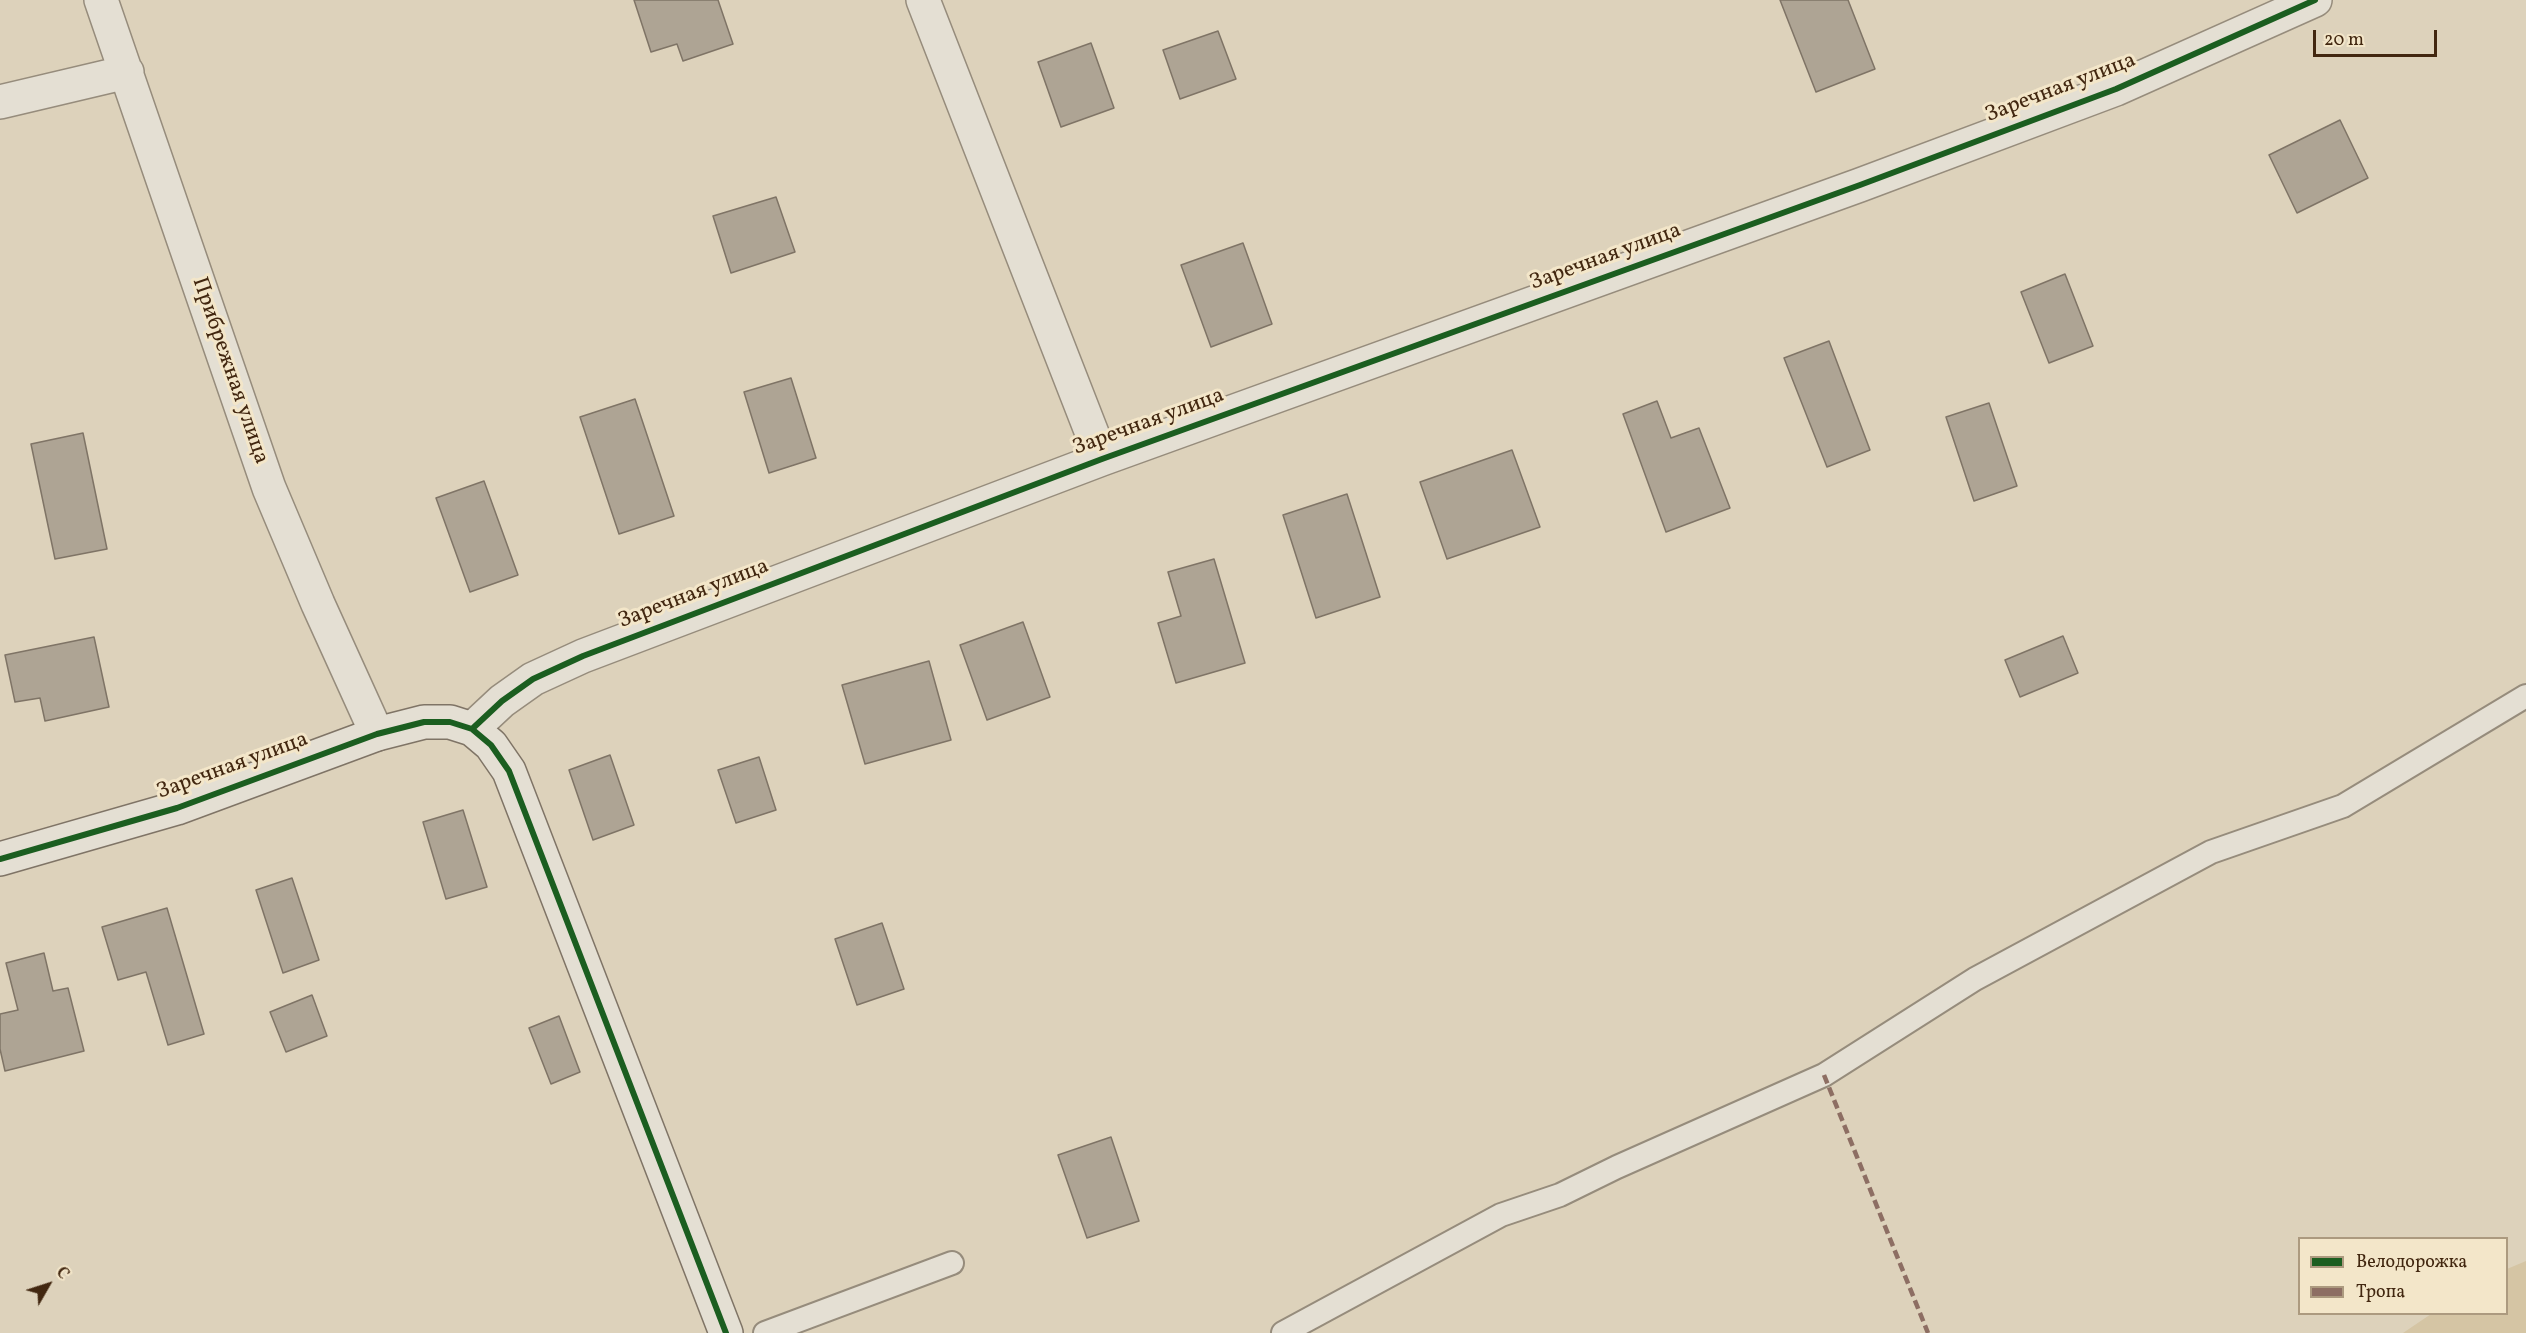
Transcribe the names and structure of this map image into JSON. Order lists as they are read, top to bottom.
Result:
{
  "streets": {
    "street": ["Заречная улица", "Прибрежная улица"]
  },
  "crossings": [
    ["Заречная улица", "Прибрежная улица"]
  ],
  "legend": ["Велодорожка", "Тропа"],
  "scale_bar": "20 m",
  "north": "top right"
}
